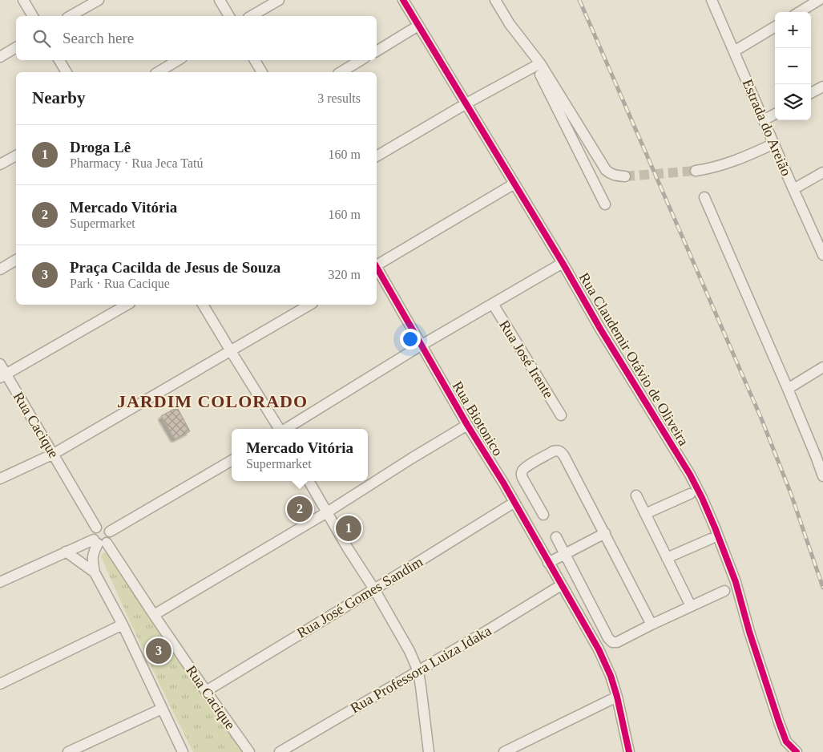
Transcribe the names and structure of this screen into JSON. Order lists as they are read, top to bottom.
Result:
{
  "streets": {
    "street": [
      "Estrada do Areião",
      "Rua José Irente",
      "Rua Claudemir Otávio de Oliveira",
      "Rua Biotonico",
      "Rua Cacique",
      "Rua José Gomes Sandim",
      "Rua Professora Luiza Idaka"
    ]
  },
  "crossings": [
    ["Rua Biotonico", "Rua José Gomes Sandim"],
    ["Rua Biotonico", "Rua Professora Luiza Idaka"],
    ["Rua Cacique", "Rua José Gomes Sandim"]
  ],
  "districts": ["JARDIM COLORADO"],
  "page": {
    "map_buttons": ["+", "−"],
    "search": "Search here",
    "heading": ["Nearby", "3 results"],
    "list": [
      {
        "mark": "1",
        "name": "Droga Lê",
        "note": "Pharmacy · Rua Jeca Tatú",
        "value": "160 m"
      },
      {
        "mark": "2",
        "name": "Mercado Vitória",
        "note": "Supermarket",
        "value": "160 m"
      },
      {
        "mark": "3",
        "name": "Praça Cacilda de Jesus de Souza",
        "note": "Park · Rua Cacique",
        "value": "320 m"
      }
    ],
    "popup": ["Mercado Vitória", "Supermarket"],
    "pins": ["2", "1", "3"]
  }
}
